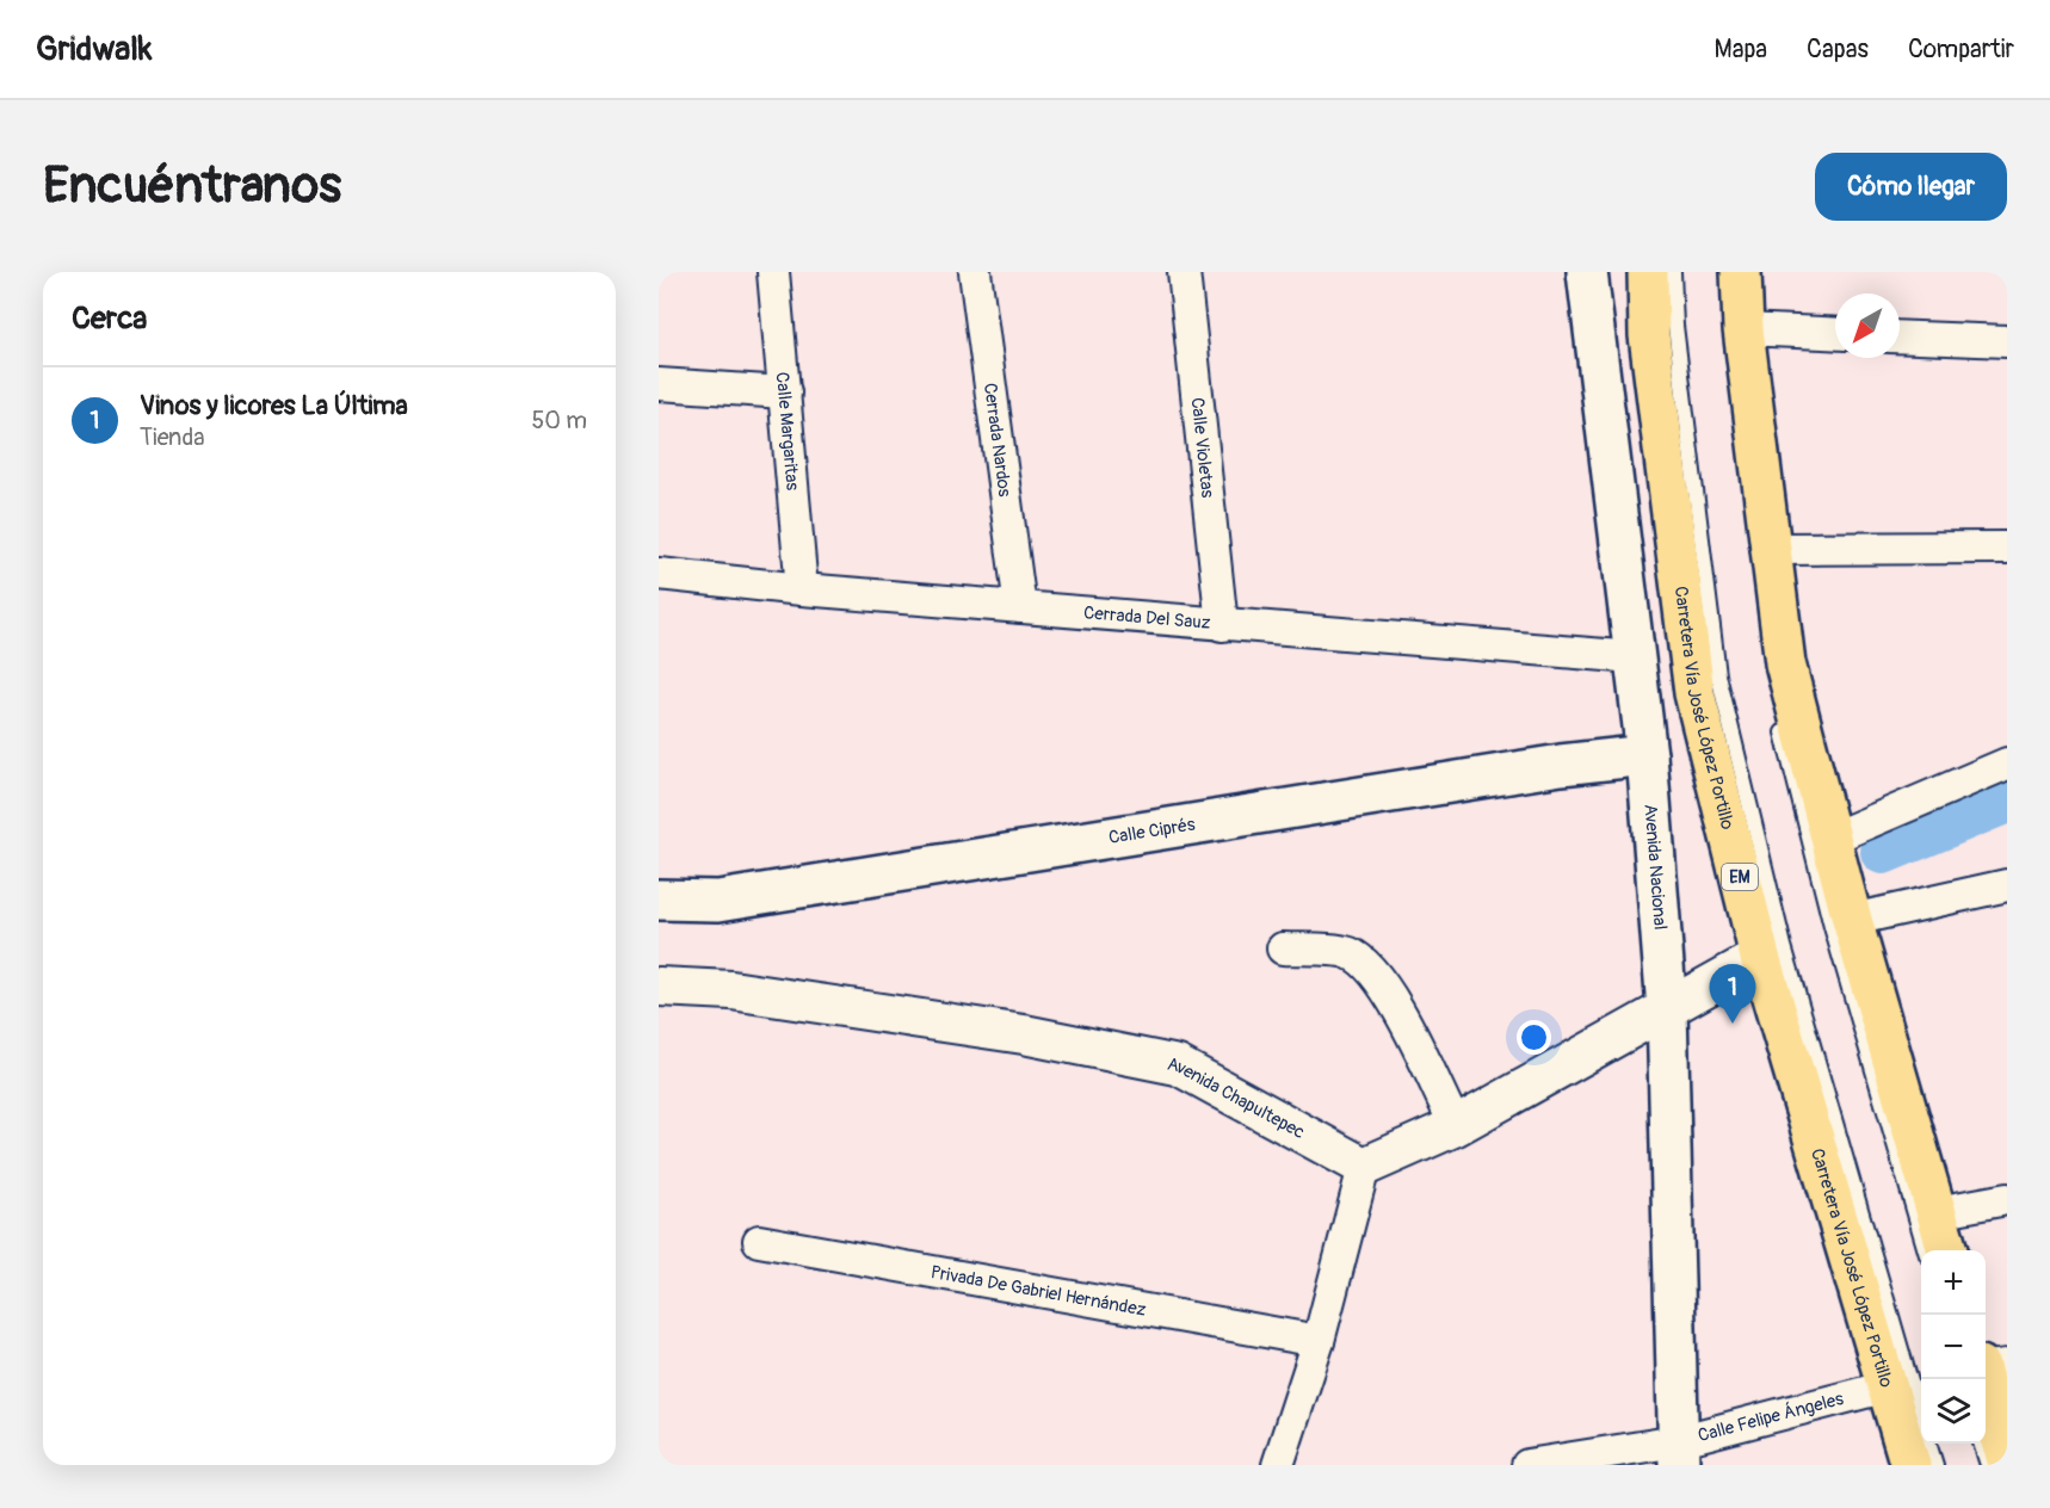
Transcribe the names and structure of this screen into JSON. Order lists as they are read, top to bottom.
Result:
{
  "streets": {
    "main road": [
      "Carretera Vía José López Portillo",
      "Calle Ciprés",
      "Avenida Nacional",
      "EM"
    ],
    "street": [
      "Calle Margaritas",
      "Cerrada Nardos",
      "Calle Violetas",
      "Cerrada Del Sauz",
      "Avenida Chapultepec",
      "Privada De Gabriel Hernández",
      "Calle Felipe Ángeles"
    ]
  },
  "crossings": [
    ["Calle Margaritas", "Cerrada Del Sauz"],
    ["Cerrada Nardos", "Cerrada Del Sauz"],
    ["Calle Violetas", "Cerrada Del Sauz"],
    ["Cerrada Del Sauz", "Avenida Nacional"],
    ["Carretera Vía José López Portillo", "Calle Felipe Ángeles"],
    ["Calle Ciprés", "Avenida Nacional"],
    ["Avenida Nacional", "Calle Felipe Ángeles"]
  ],
  "north": "bottom left",
  "page": {
    "header": "Gridwalk",
    "nav": ["Mapa", "Capas", "Compartir"],
    "buttons": "Cómo llegar",
    "title": "Encuéntranos",
    "heading": "Cerca",
    "list": [
      {
        "mark": "1",
        "name": "Vinos y licores La Última",
        "note": "Tienda",
        "value": "50 m"
      }
    ],
    "pins": "1",
    "map_buttons": ["+", "−"]
  }
}
